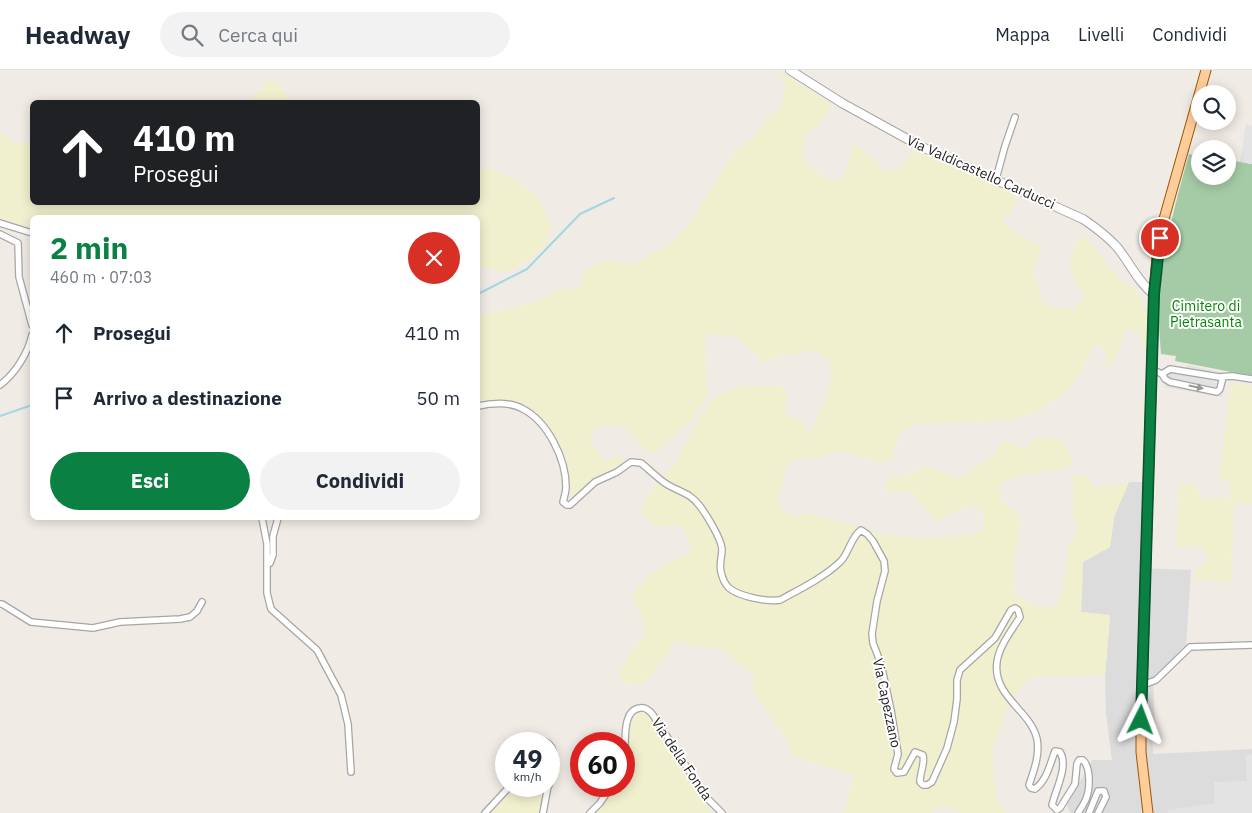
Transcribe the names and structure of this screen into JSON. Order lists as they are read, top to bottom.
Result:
{
  "streets": {
    "street": ["Via Valdicastello Carducci", "Via Capezzano", "Via della Fonda"]
  },
  "parks": ["Cimitero di Pietrasanta"],
  "page": {
    "header": "Headway",
    "search": "Cerca qui",
    "nav": ["Mappa", "Livelli", "Condividi"],
    "turn": ["410 m", "Prosegui"],
    "heading": ["2 min", "460 m · 07:03"],
    "list": [
      {
        "name": "Prosegui",
        "value": "410 m"
      },
      {
        "name": "Arrivo a destinazione",
        "value": "50 m"
      }
    ],
    "buttons": ["Esci", "Condividi"],
    "speed": "49 km/h",
    "limit": "60"
  }
}
